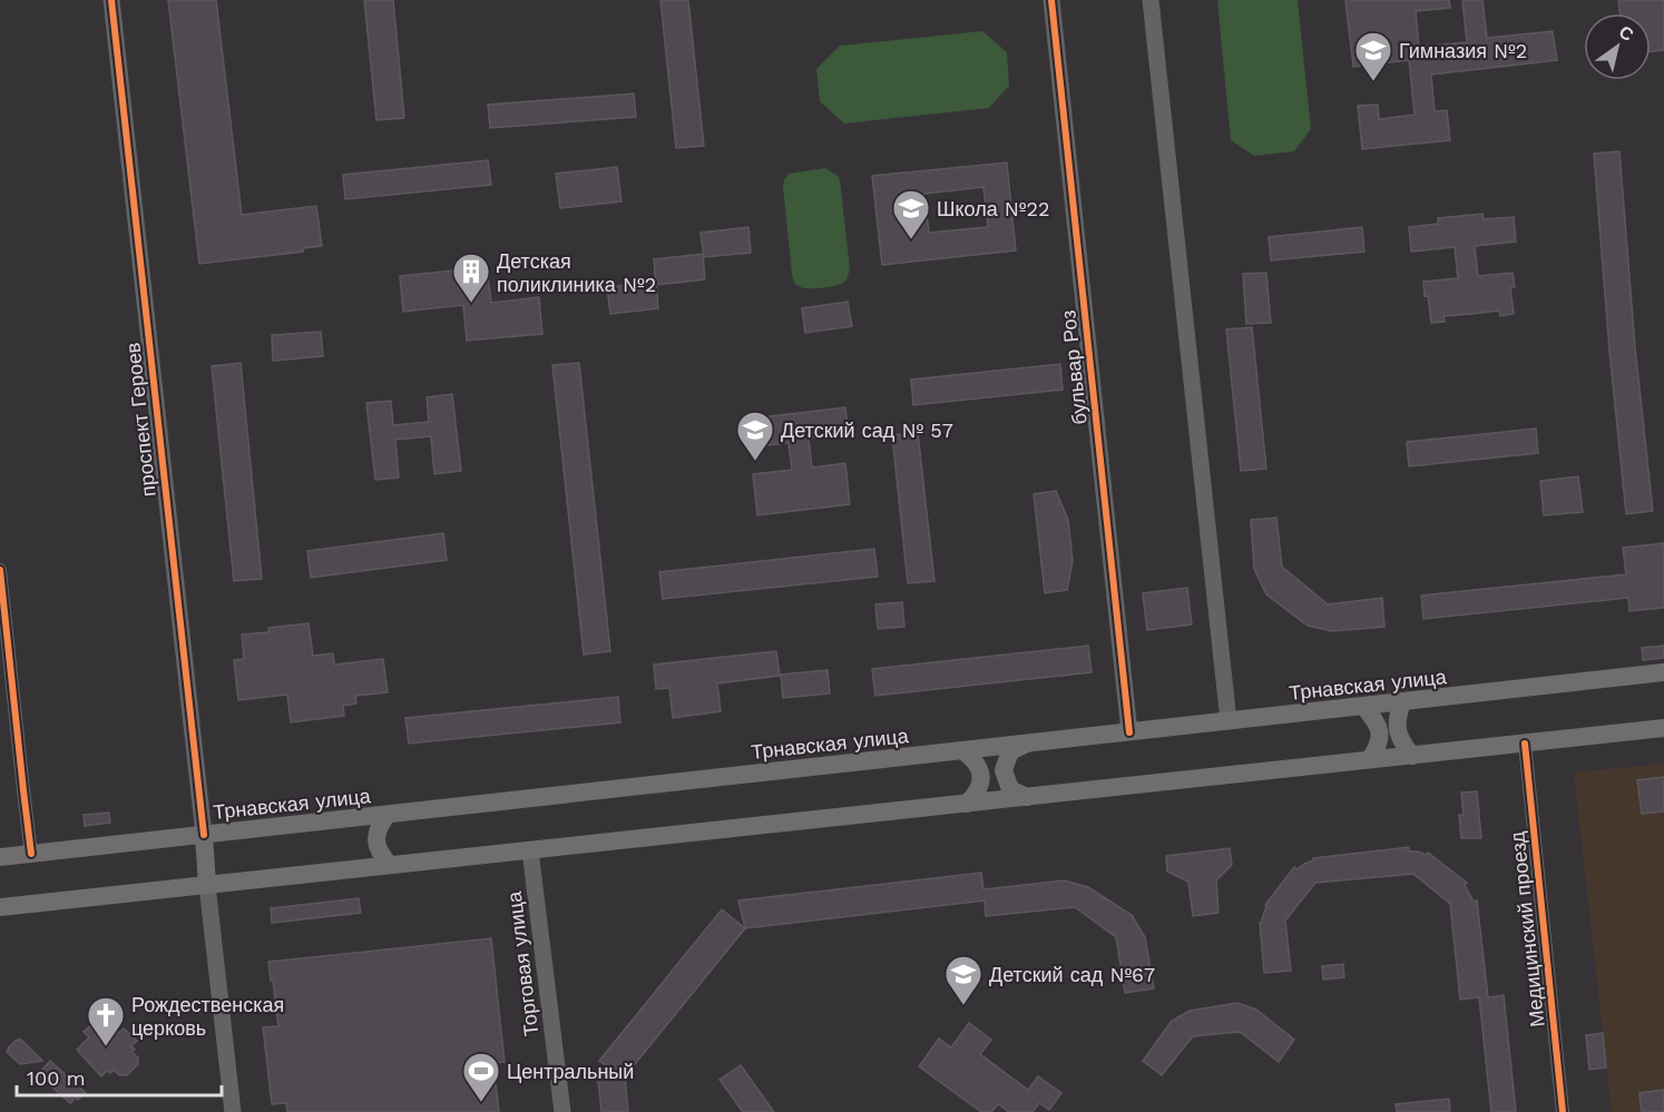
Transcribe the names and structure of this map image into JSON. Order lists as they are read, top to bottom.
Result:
{
  "streets": {
    "main road": ["проспект Героев", "Трнавская улица"],
    "street": ["бульвар Роз", "Медицинский проезд", "Торговая улица"]
  },
  "crossings": [
    ["бульвар Роз", "Трнавская улица"],
    ["проспект Героев", "Трнавская улица"]
  ],
  "places": {
    "school or university": [
      "Гимназия №2",
      "Школа №22",
      "Детский сад № 57",
      "Детский сад №67"
    ],
    "building": ["Детская поликлиника №2"],
    "church": ["Рождественская церковь"],
    "sports": ["Центральный"]
  },
  "scale_bar": "100 m",
  "north": "top right"
}
